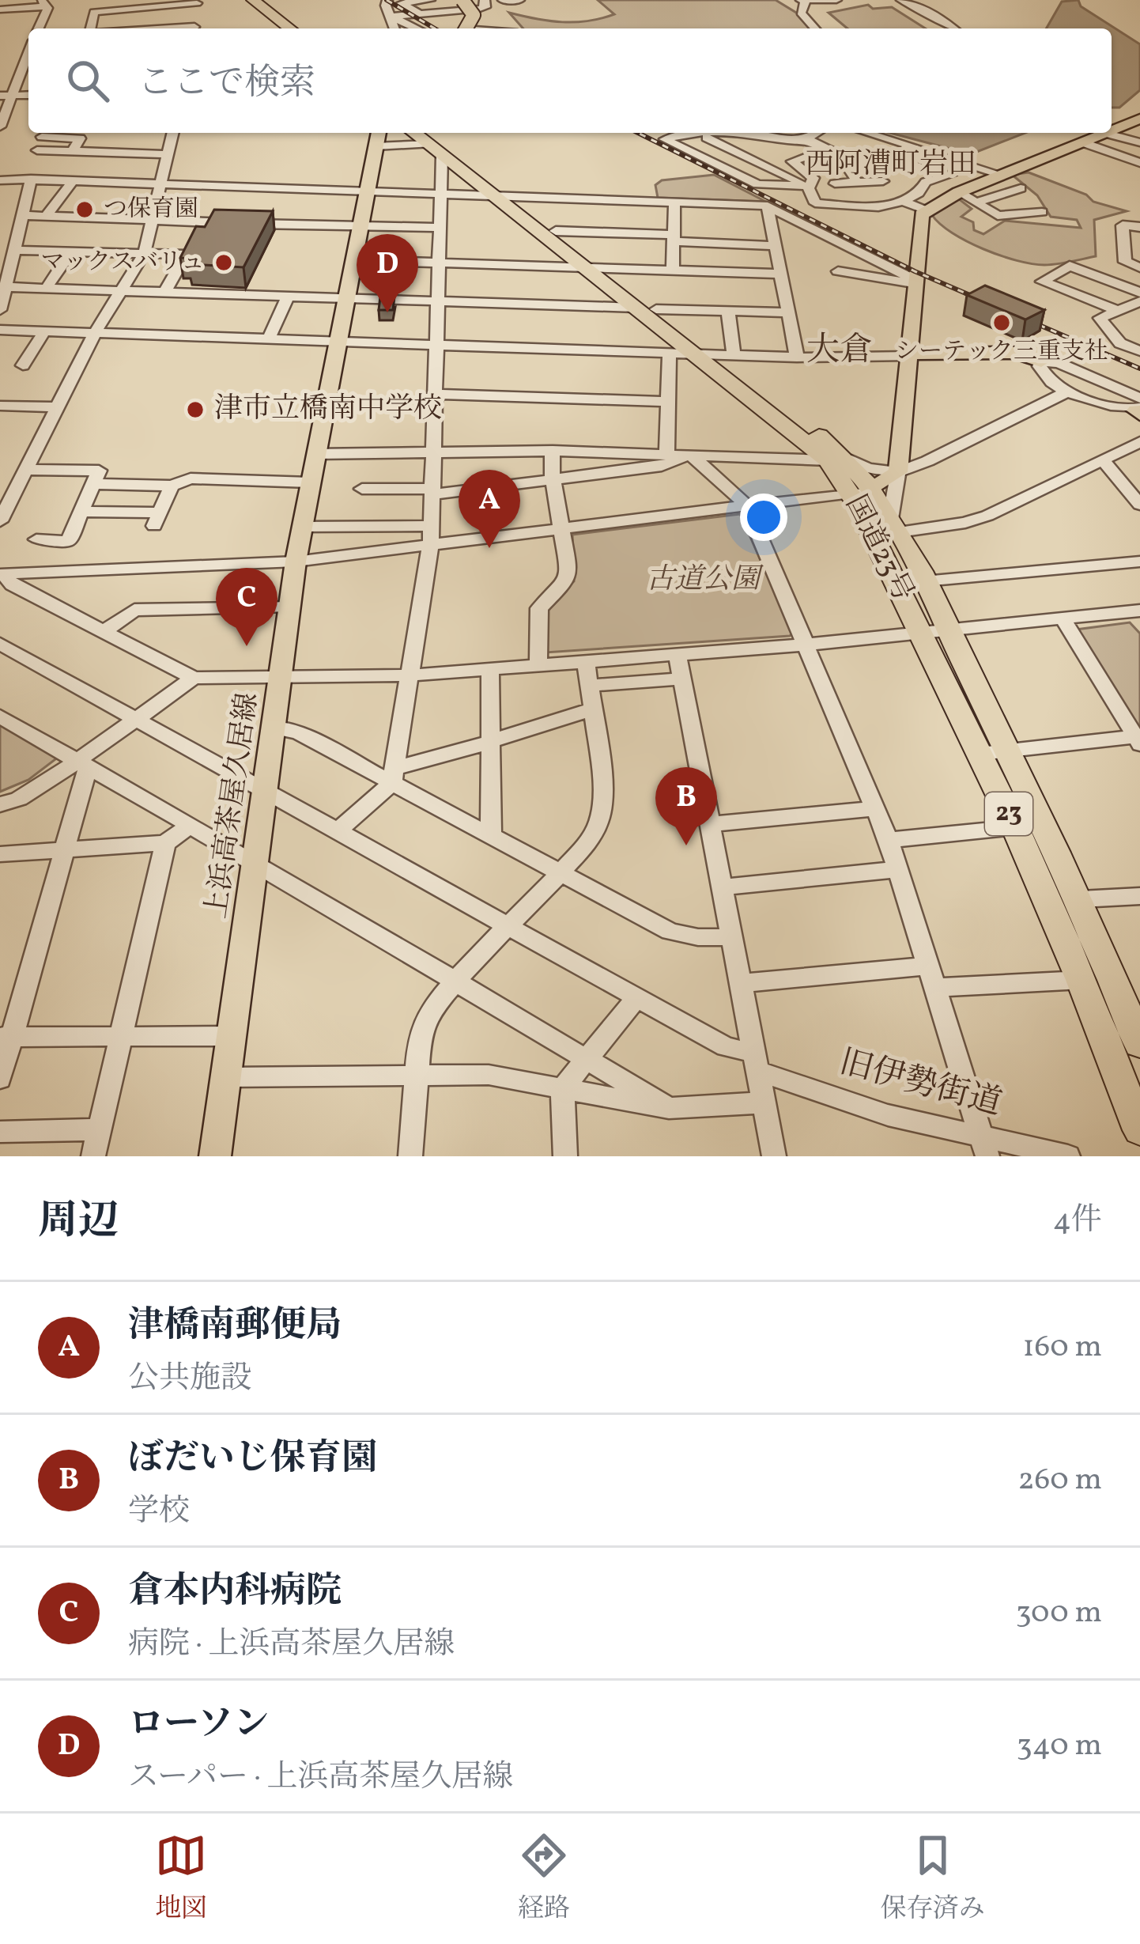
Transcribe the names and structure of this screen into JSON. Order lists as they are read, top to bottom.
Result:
{
  "streets": {
    "highway": ["国道23号", "23"],
    "main road": ["上浜高茶屋久居線"],
    "street": ["旧伊勢街道"]
  },
  "crossings": [
    ["上浜高茶屋久居線", "旧伊勢街道"]
  ],
  "districts": ["西阿漕町岩田", "大倉"],
  "parks": ["古道公園"],
  "places": [
    "つ保育園",
    "マックスバリュ",
    "シーテック三重支社",
    "津市立橋南中学校"
  ],
  "page": {
    "search": "ここで検索",
    "pins": [
      "D",
      "A",
      "C",
      "B"
    ],
    "heading": ["周辺", "4件"],
    "list": [
      {
        "mark": "A",
        "name": "津橋南郵便局",
        "note": "公共施設",
        "value": "160 m"
      },
      {
        "mark": "B",
        "name": "ぼだいじ保育園",
        "note": "学校",
        "value": "260 m"
      },
      {
        "mark": "C",
        "name": "倉本内科病院",
        "note": "病院 · 上浜高茶屋久居線",
        "value": "300 m"
      },
      {
        "mark": "D",
        "name": "ローソン",
        "note": "スーパー · 上浜高茶屋久居線",
        "value": "340 m"
      }
    ],
    "nav": ["地図", "経路", "保存済み"]
  }
}
